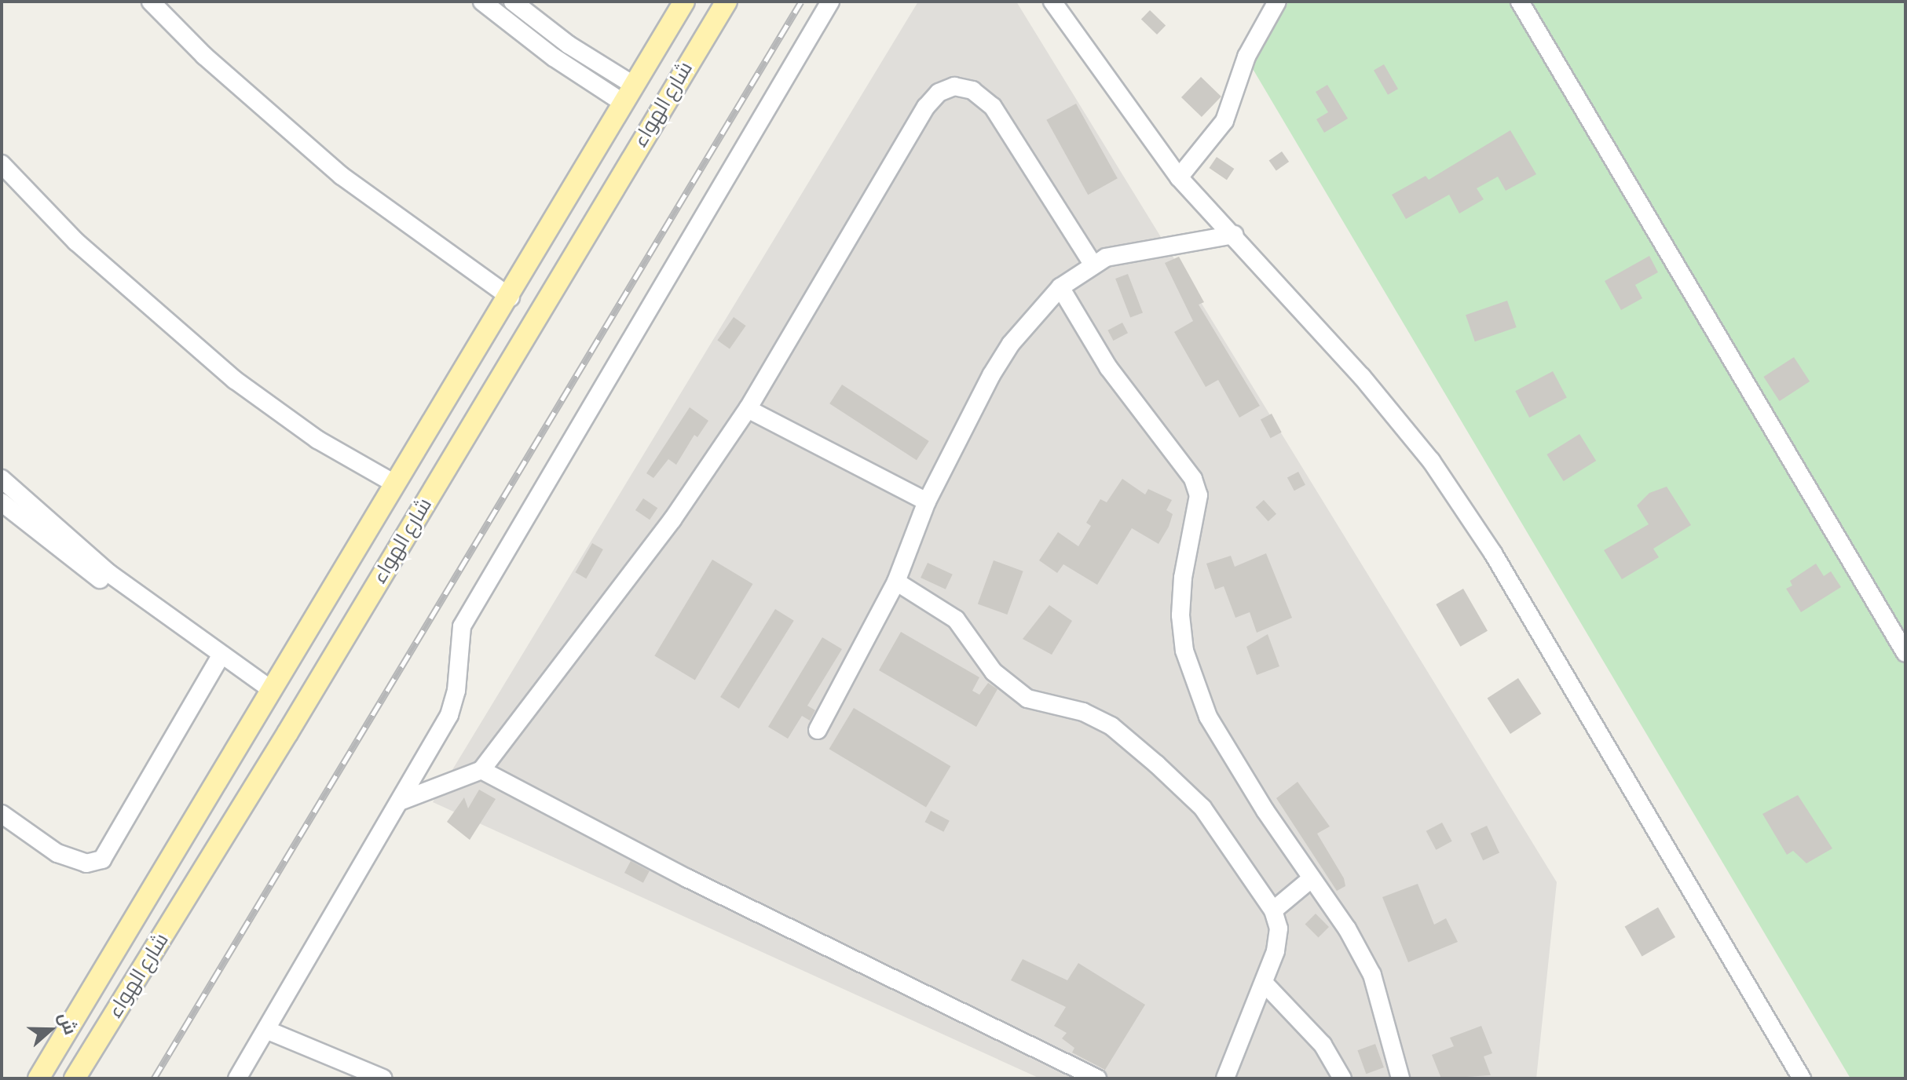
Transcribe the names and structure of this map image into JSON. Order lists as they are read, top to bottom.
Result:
{
  "streets": {
    "main road": ["شارع الهواء"]
  },
  "north": "right"
}
